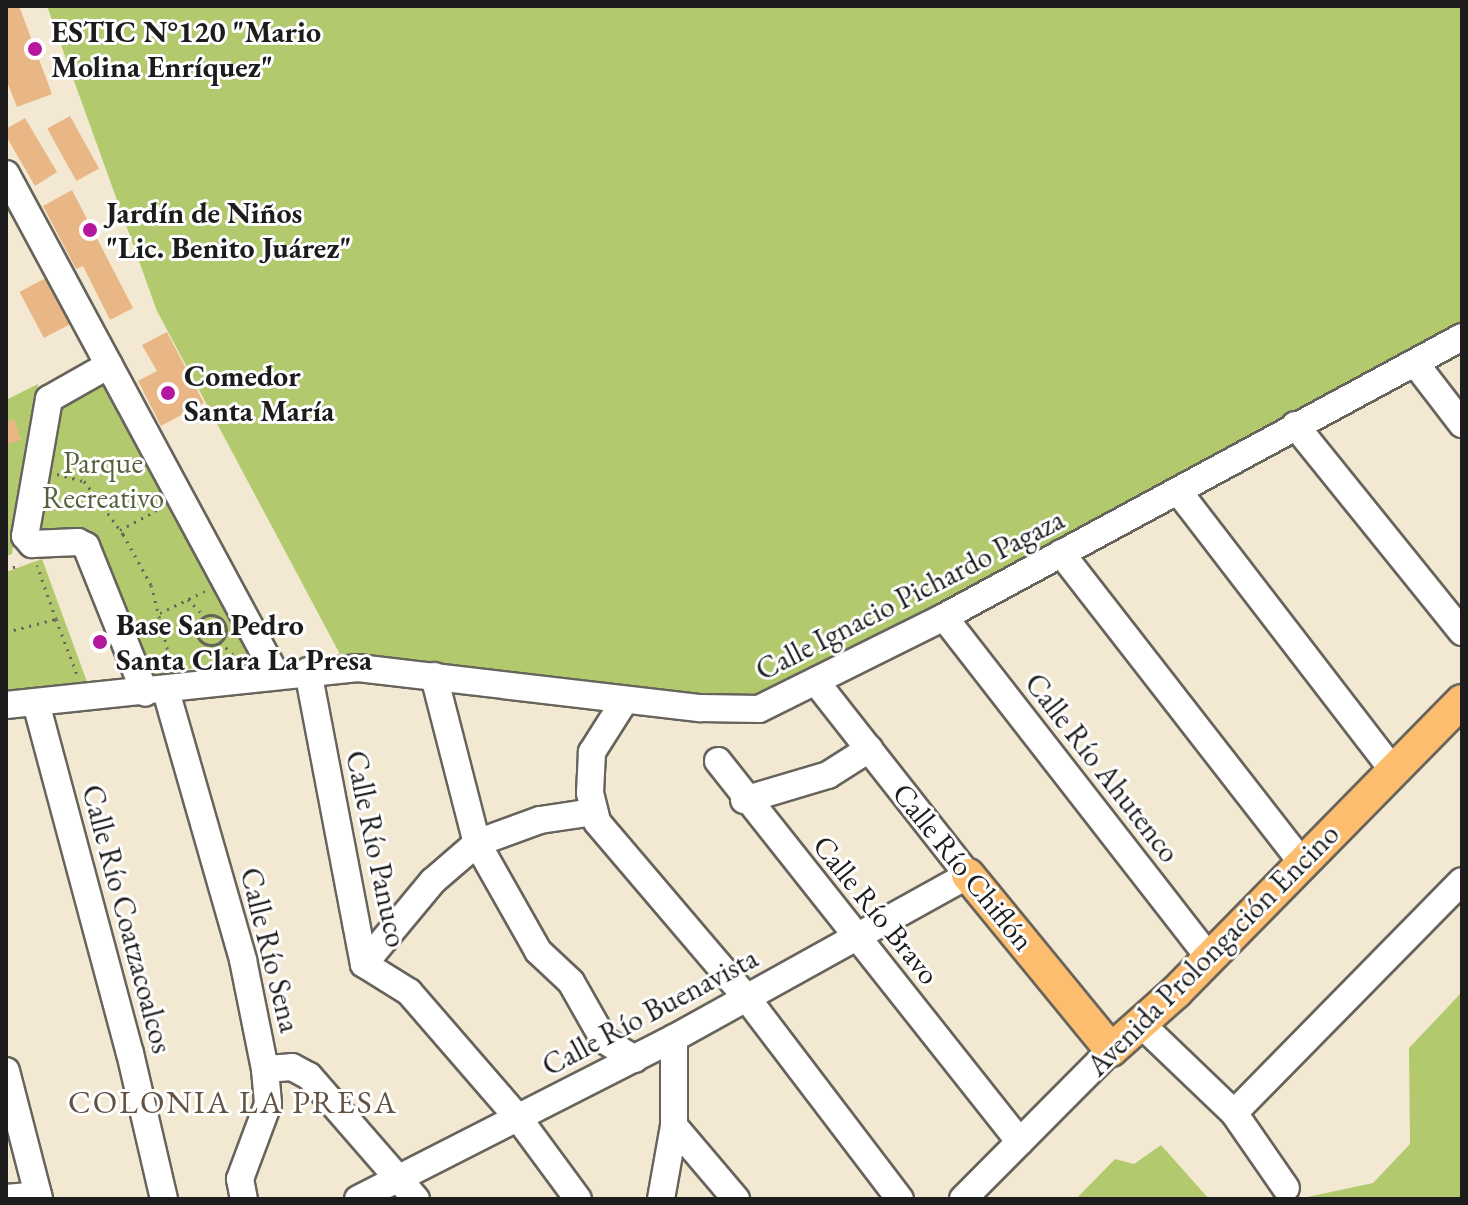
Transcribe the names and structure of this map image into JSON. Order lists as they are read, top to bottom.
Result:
{
  "streets": {
    "main road": ["Calle Río Chiflón", "Avenida Prolongación Encino"],
    "street": [
      "Calle Ignacio Pichardo Pagaza",
      "Calle Río Ahutenco",
      "Calle Río Panuco",
      "Calle Río Bravo",
      "Calle Río Coatzacoalcos",
      "Calle Río Sena",
      "Calle Río Buenavista"
    ]
  },
  "crossings": [
    ["Calle Ignacio Pichardo Pagaza", "Calle Río Ahutenco"],
    ["Calle Ignacio Pichardo Pagaza", "Calle Río Panuco"],
    ["Calle Ignacio Pichardo Pagaza", "Calle Río Chiflón"],
    ["Calle Ignacio Pichardo Pagaza", "Calle Río Coatzacoalcos"],
    ["Calle Ignacio Pichardo Pagaza", "Calle Río Sena"],
    ["Calle Río Ahutenco", "Avenida Prolongación Encino"],
    ["Calle Río Panuco", "Calle Río Buenavista"],
    ["Calle Río Chiflón", "Avenida Prolongación Encino"],
    ["Calle Río Chiflón", "Calle Río Buenavista"],
    ["Calle Río Bravo", "Avenida Prolongación Encino"],
    ["Calle Río Bravo", "Calle Río Buenavista"],
    ["Calle Río Sena", "Calle Río Buenavista"]
  ],
  "districts": ["COLONIA LA PRESA"],
  "parks": ["Parque Recreativo"],
  "places": [
    "ESTIC N°120 \"Mario Molina Enríquez\"",
    "Jardín de Niños \"Lic. Benito Juárez\"",
    "Comedor Santa María",
    "Base San Pedro Santa Clara La Presa"
  ]
}
